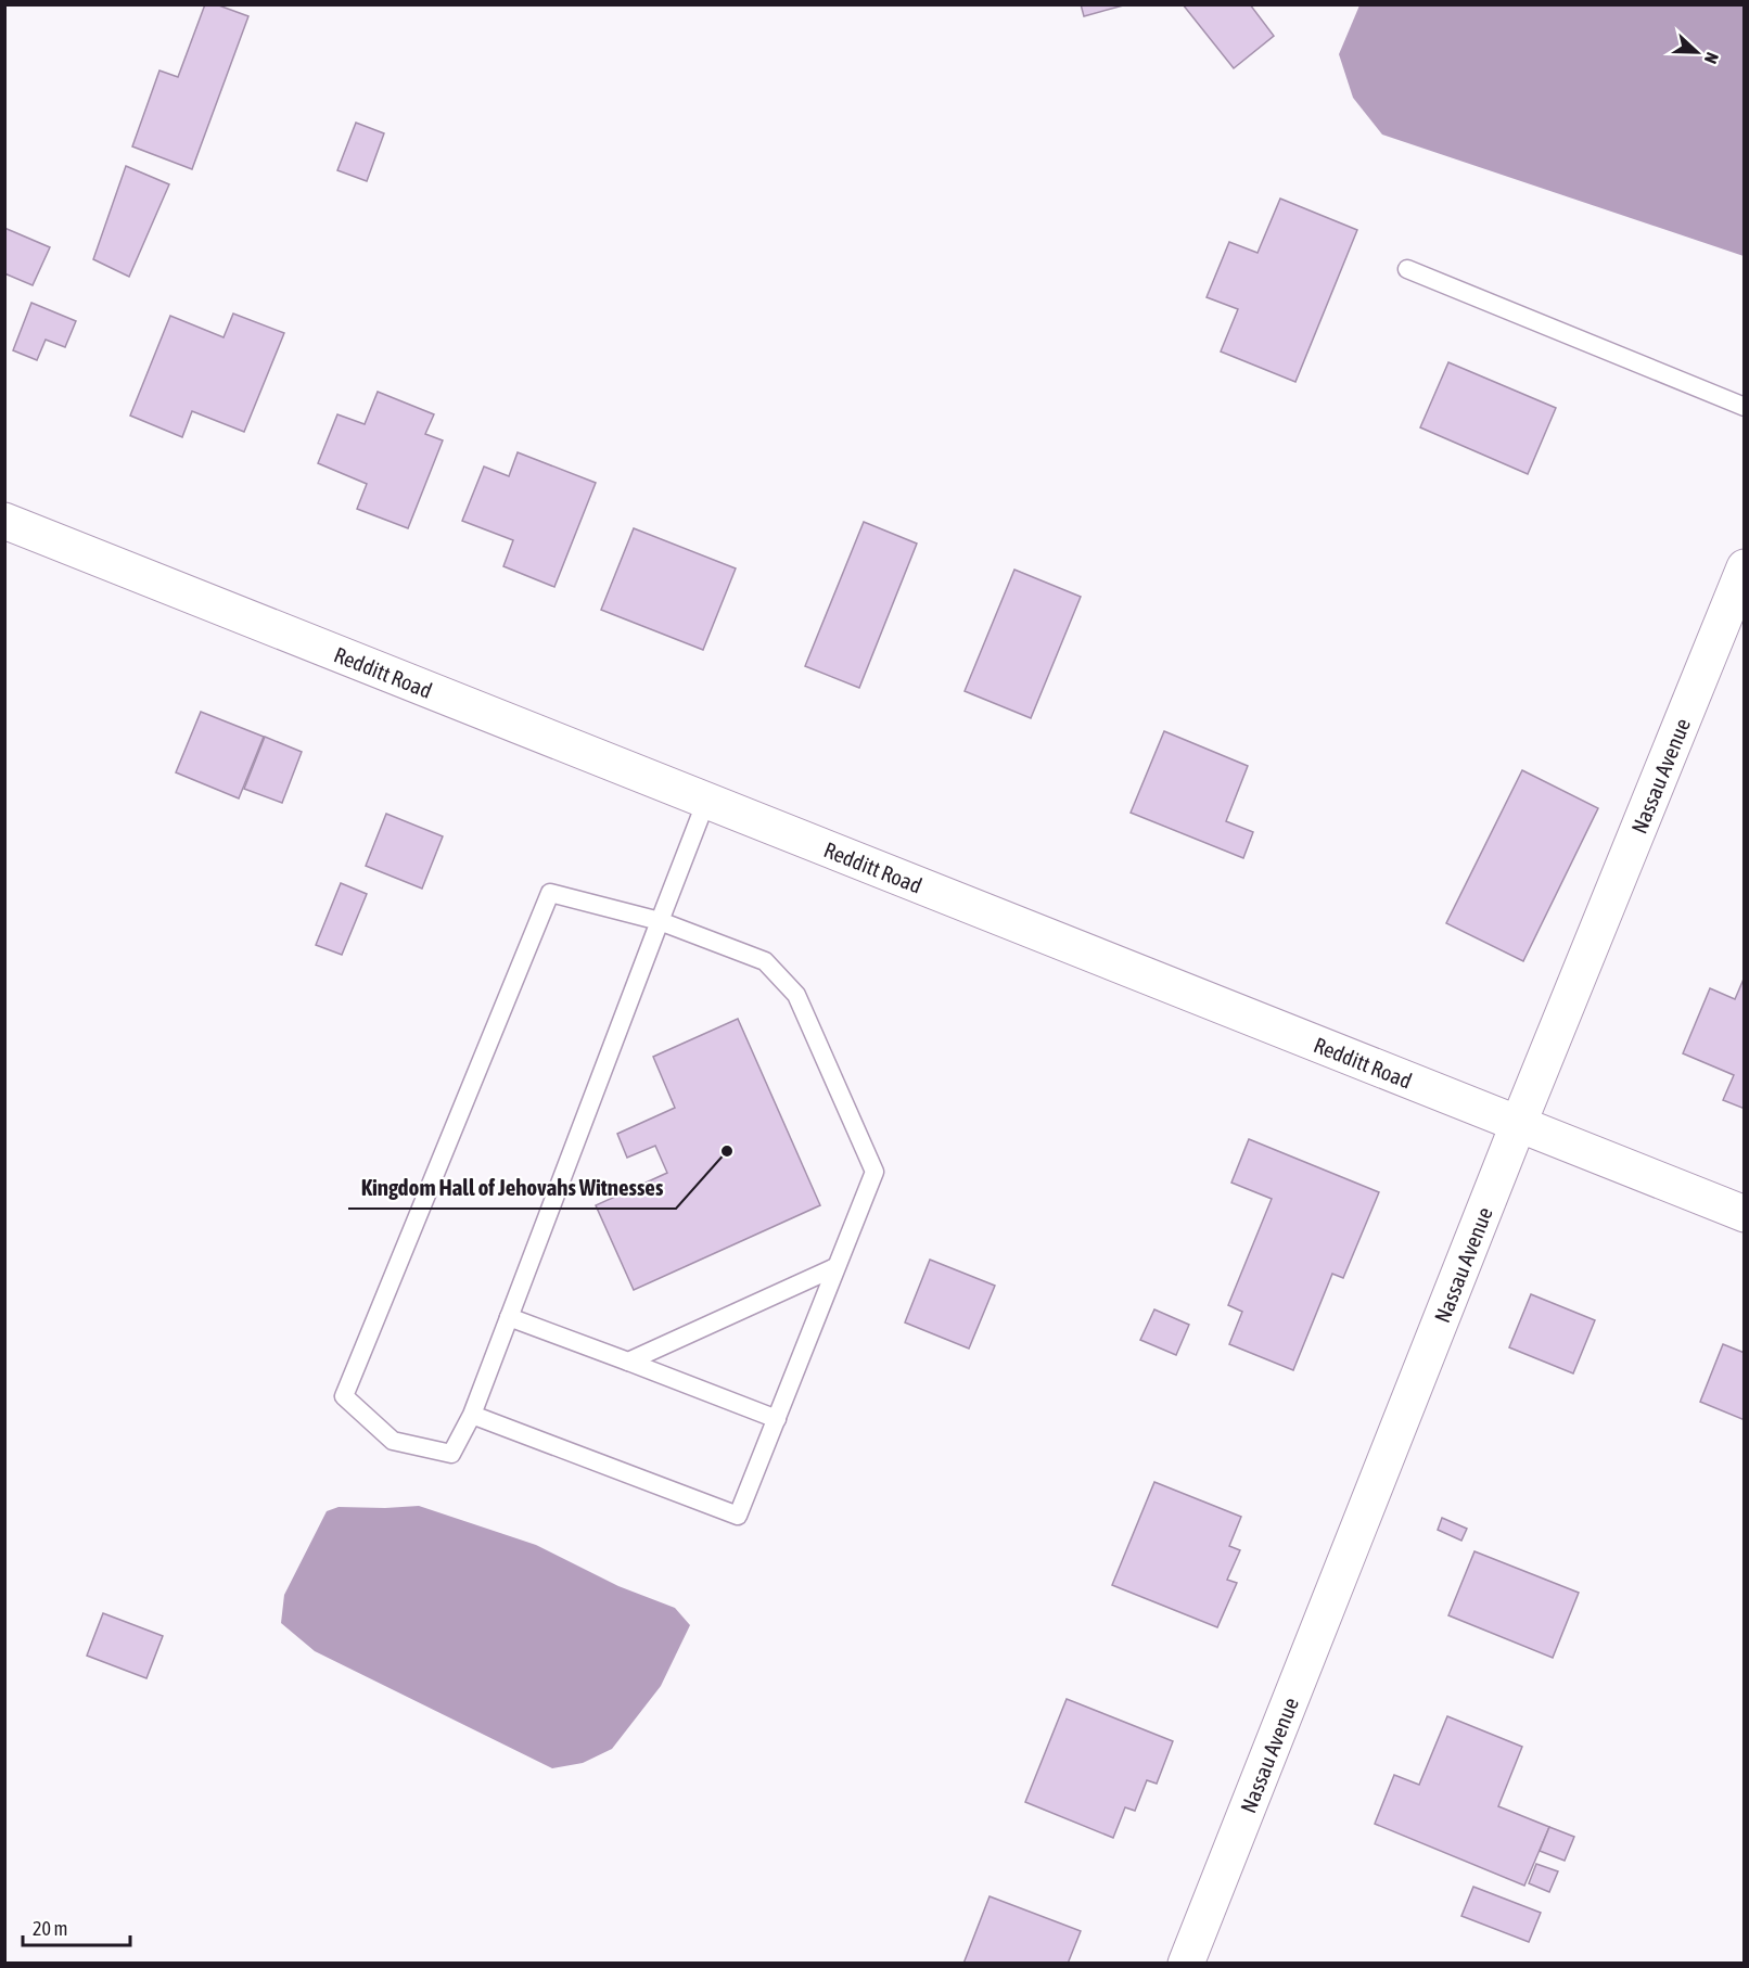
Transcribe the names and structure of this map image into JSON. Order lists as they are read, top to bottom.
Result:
{
  "streets": {
    "street": ["Redditt Road", "Nassau Avenue"]
  },
  "crossings": [
    ["Redditt Road", "Nassau Avenue"]
  ],
  "places": ["Kingdom Hall of Jehovahs Witnesses"],
  "scale_bar": "20 m",
  "north": "right"
}
